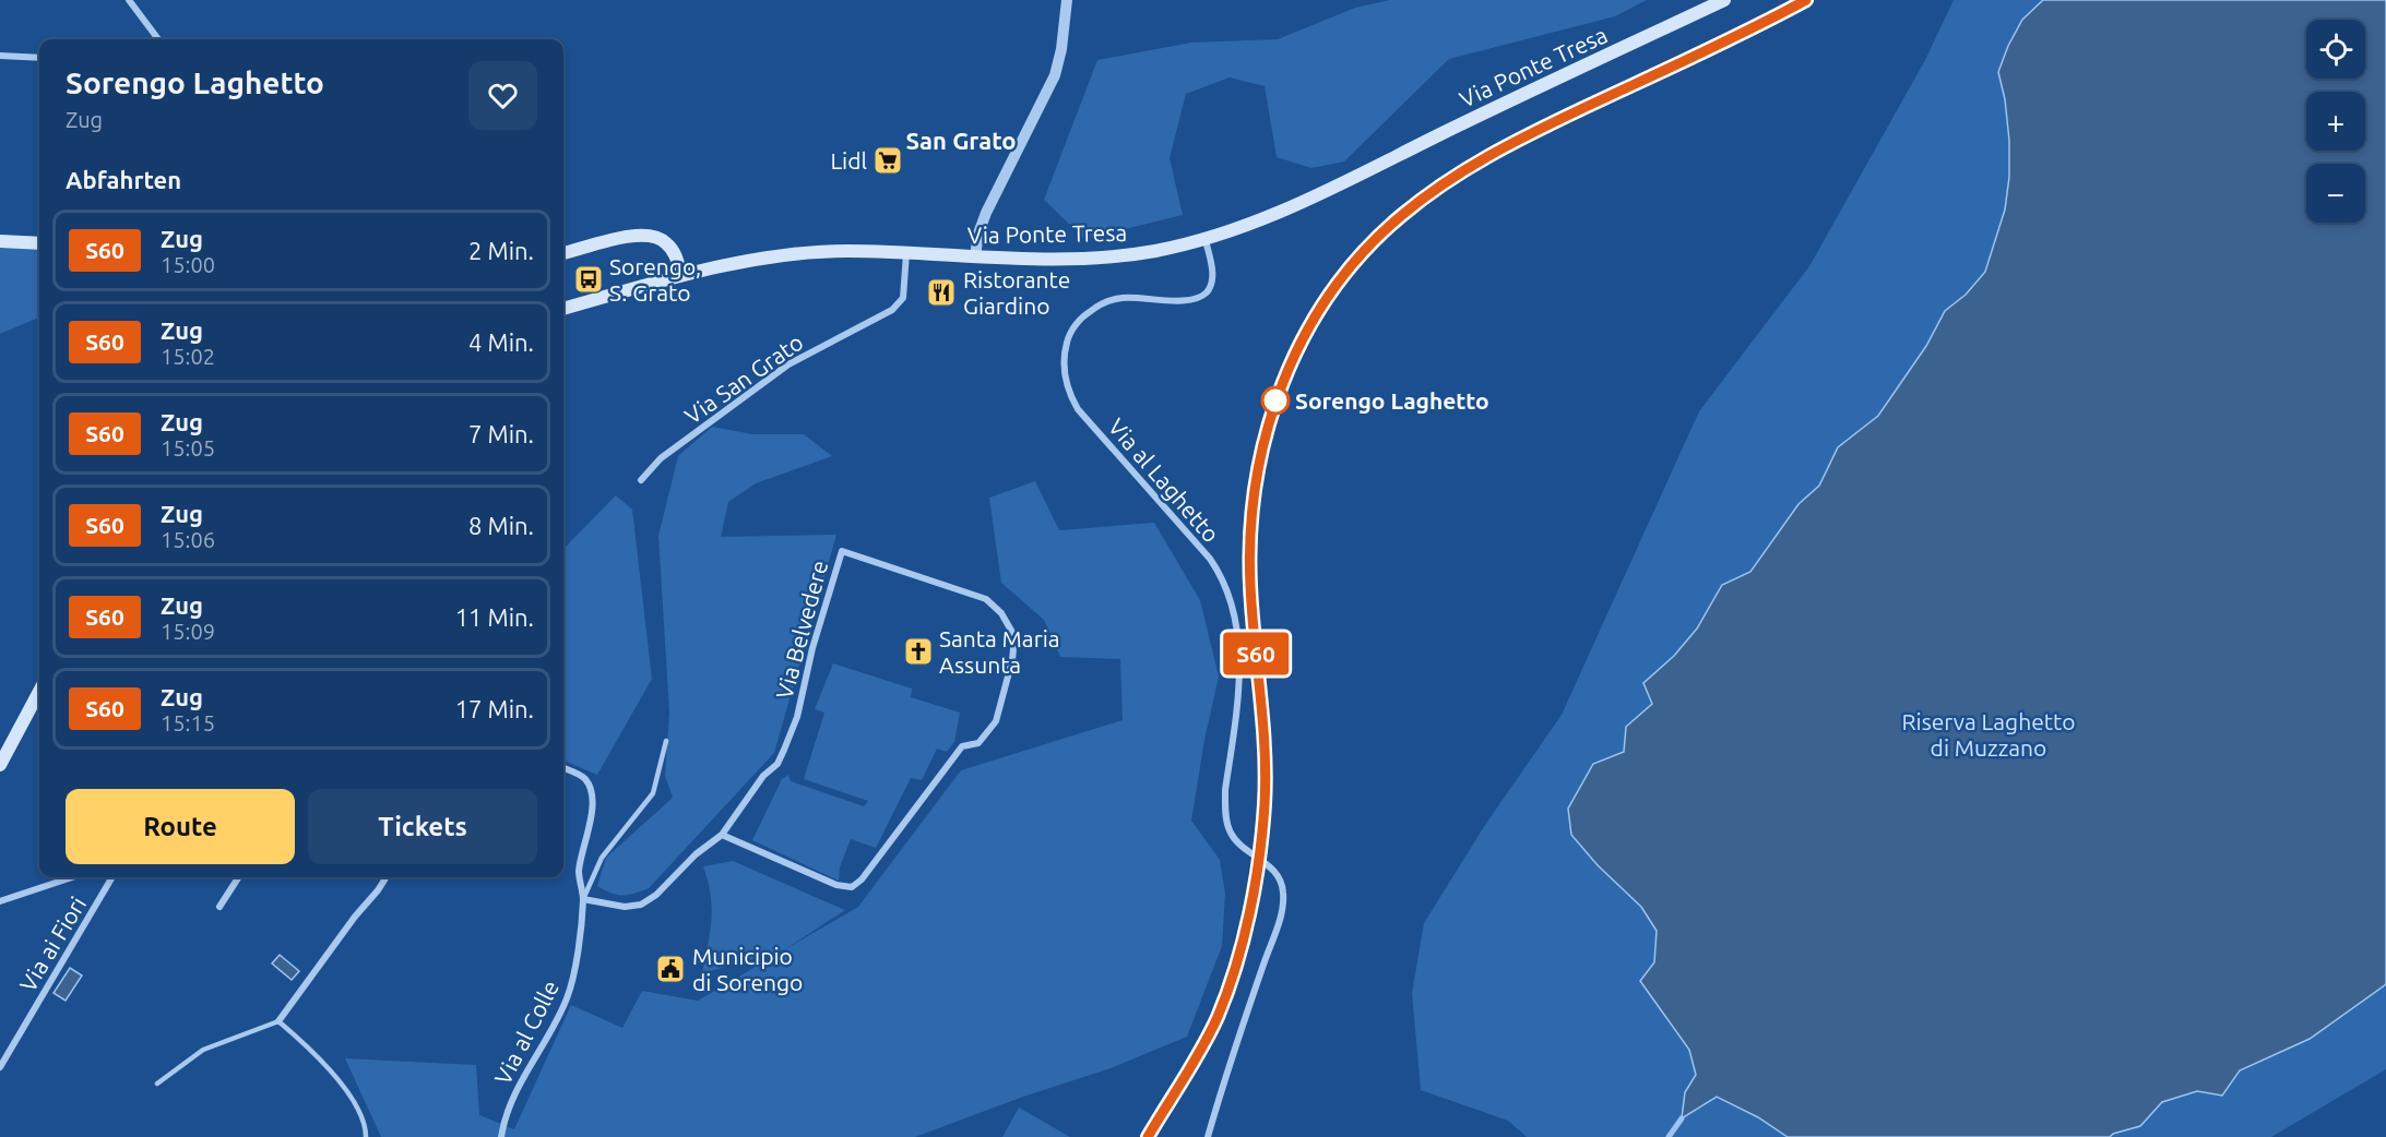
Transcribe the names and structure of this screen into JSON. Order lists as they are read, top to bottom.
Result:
{
  "streets": {
    "main road": ["Via Ponte Tresa"],
    "street": [
      "Via San Grato",
      "Via al Laghetto",
      "Via Belvedere",
      "Via ai Fiori",
      "Via al Colle"
    ]
  },
  "crossings": [
    ["Via Ponte Tresa", "Via San Grato"],
    ["Via Ponte Tresa", "Via al Laghetto"],
    ["Via Belvedere", "Via al Colle"]
  ],
  "districts": ["San Grato"],
  "parks": ["Riserva Laghetto di Muzzano"],
  "places": {
    "supermarket": ["Lidl"],
    "bus stop": ["Sorengo, S. Grato"],
    "restaurant": ["Ristorante Giardino"],
    "other": ["Sorengo Laghetto"],
    "church": ["Santa Maria Assunta"],
    "public building": ["Municipio di Sorengo"]
  },
  "page": {
    "on_map": "S60",
    "map_buttons": ["+", "−"],
    "heading": [
      ["Sorengo Laghetto", "Zug"],
      "Abfahrten"
    ],
    "list": [
      {
        "mark": "S60",
        "name": "Zug",
        "note": "15:00",
        "value": "2 Min."
      },
      {
        "mark": "S60",
        "name": "Zug",
        "note": "15:02",
        "value": "4 Min."
      },
      {
        "mark": "S60",
        "name": "Zug",
        "note": "15:05",
        "value": "7 Min."
      },
      {
        "mark": "S60",
        "name": "Zug",
        "note": "15:06",
        "value": "8 Min."
      },
      {
        "mark": "S60",
        "name": "Zug",
        "note": "15:09",
        "value": "11 Min."
      },
      {
        "mark": "S60",
        "name": "Zug",
        "note": "15:15",
        "value": "17 Min."
      }
    ],
    "buttons": ["Route", "Tickets"]
  }
}
